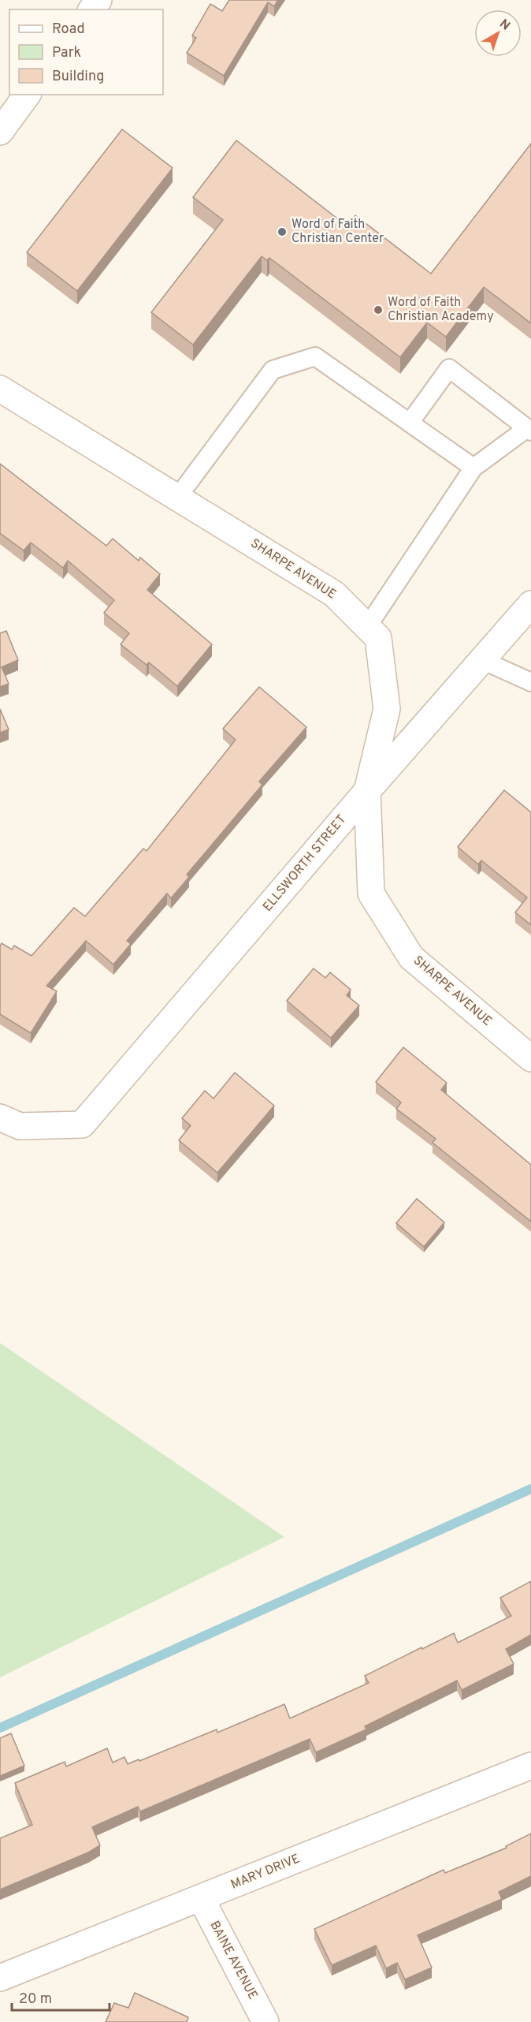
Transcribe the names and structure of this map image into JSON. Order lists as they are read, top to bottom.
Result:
{
  "streets": {
    "street": [
      "SHARPE AVENUE",
      "ELLSWORTH STREET",
      "MARY DRIVE",
      "BAINE AVENUE"
    ]
  },
  "crossings": [
    ["SHARPE AVENUE", "ELLSWORTH STREET"],
    ["MARY DRIVE", "BAINE AVENUE"]
  ],
  "places": ["Word of Faith Christian Center", "Word of Faith Christian Academy"],
  "legend": ["Road", "Park", "Building"],
  "scale_bar": "20 m",
  "north": "top right"
}
